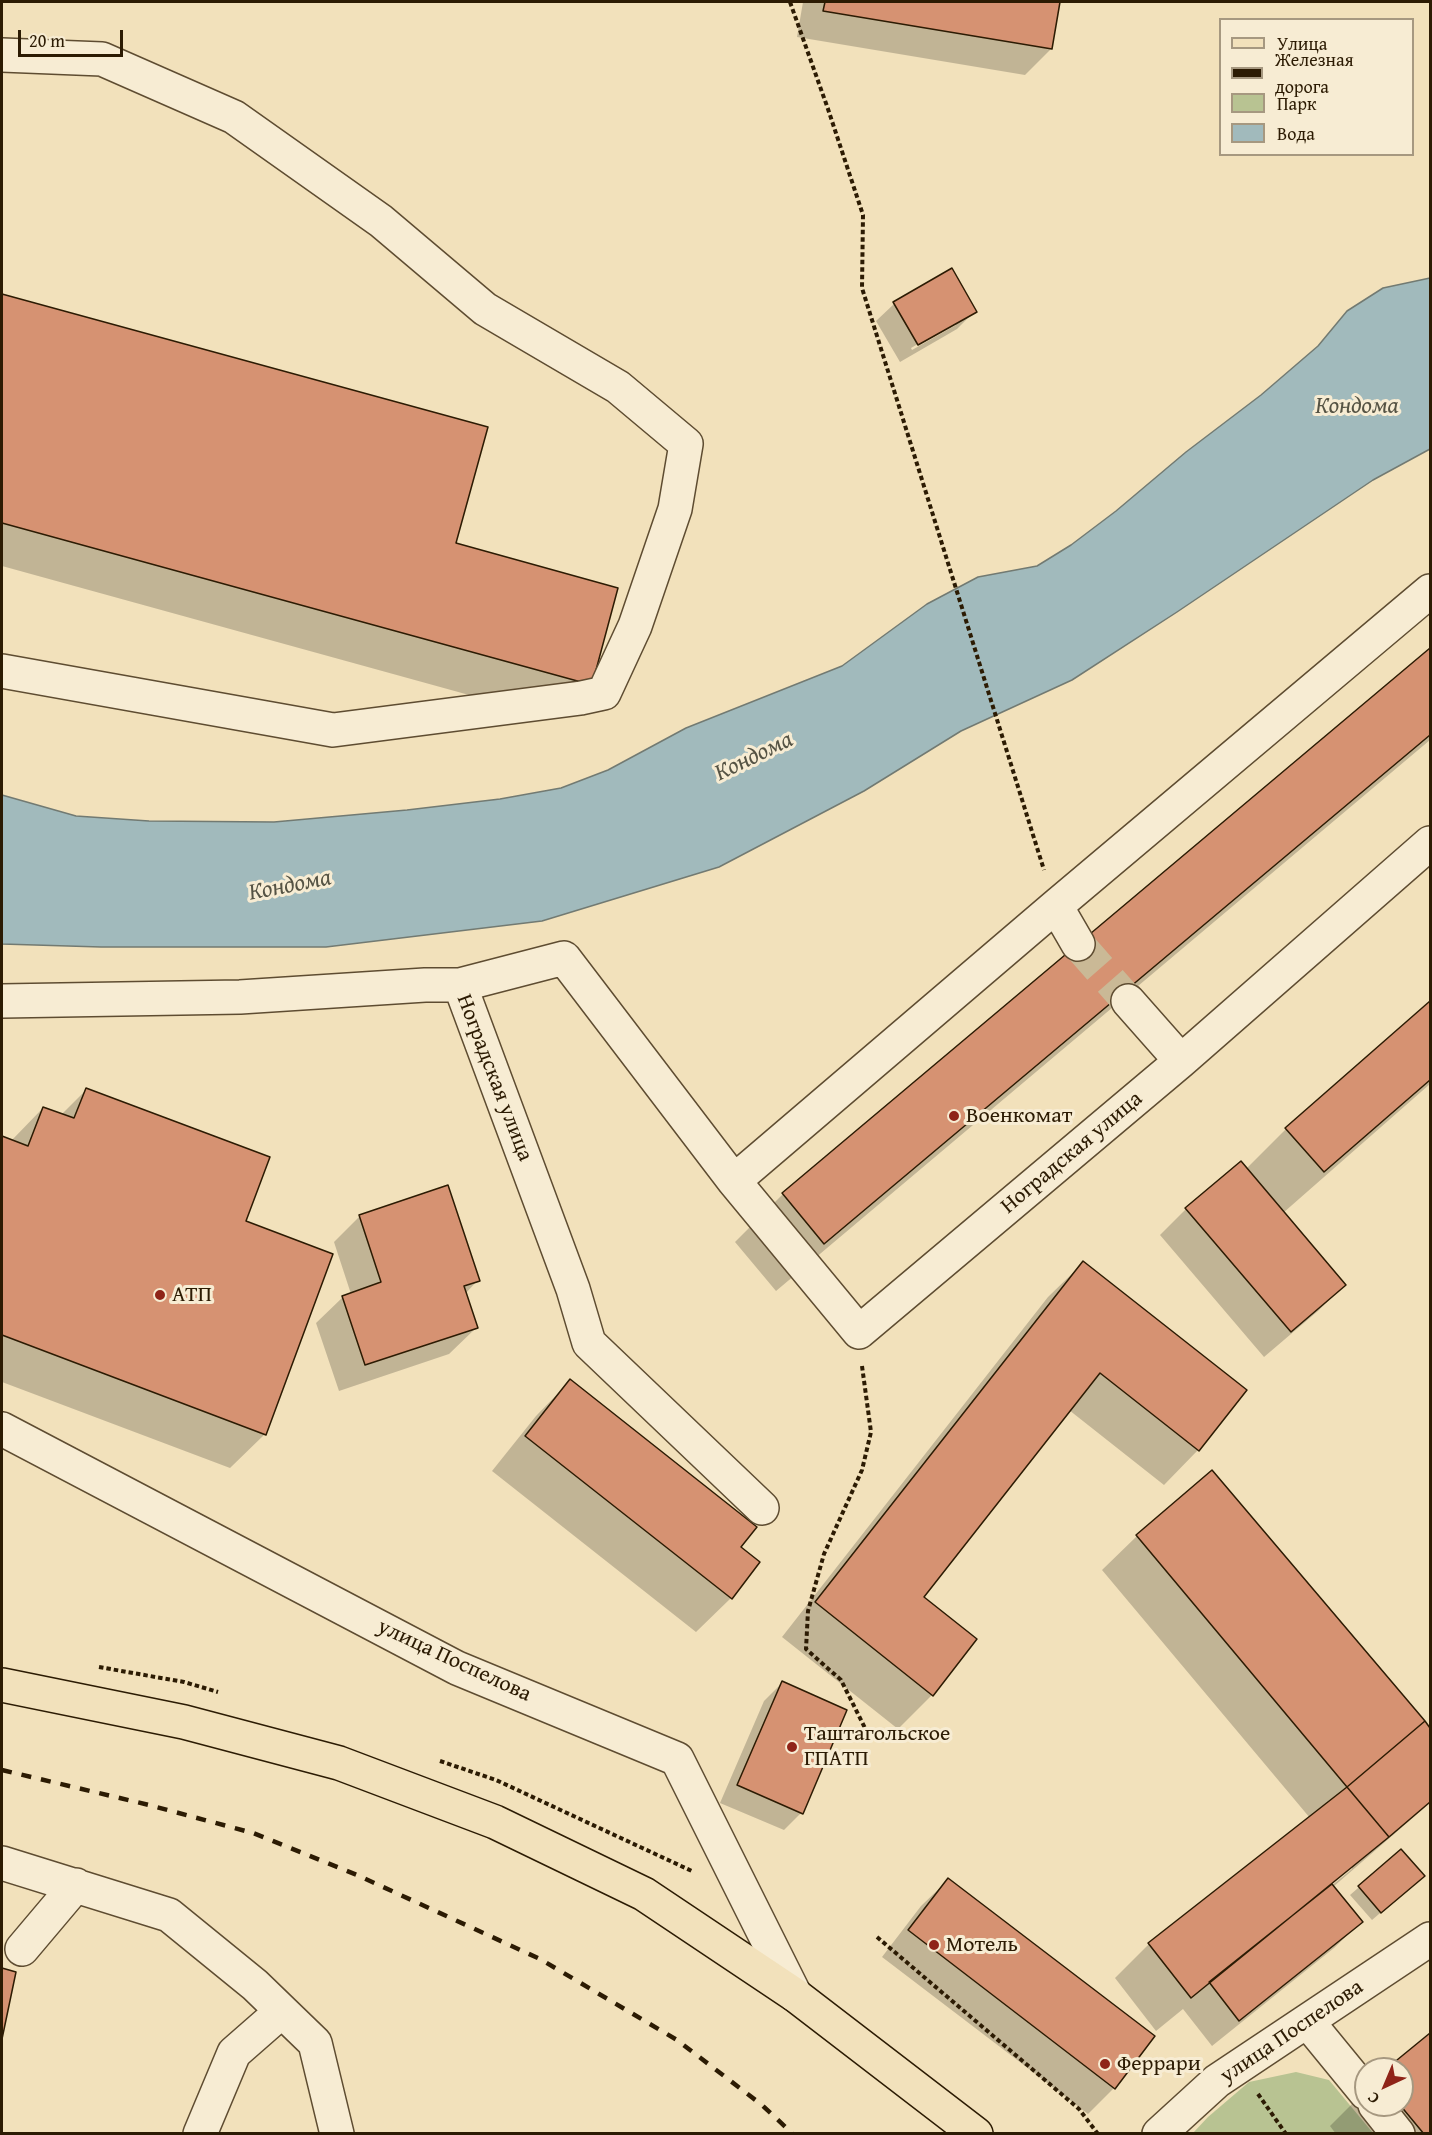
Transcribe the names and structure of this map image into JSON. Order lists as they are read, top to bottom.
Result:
{
  "streets": {
    "street": ["Ноградская улица", "улица Поспелова"]
  },
  "water": ["Кондома"],
  "places": [
    "Военкомат",
    "АТП",
    "Таштагольское ГПАТП",
    "Мотель",
    "Феррари"
  ],
  "legend": [
    "Улица",
    "Железная дорога",
    "Парк",
    "Вода"
  ],
  "scale_bar": "20 m",
  "north": "bottom left"
}
